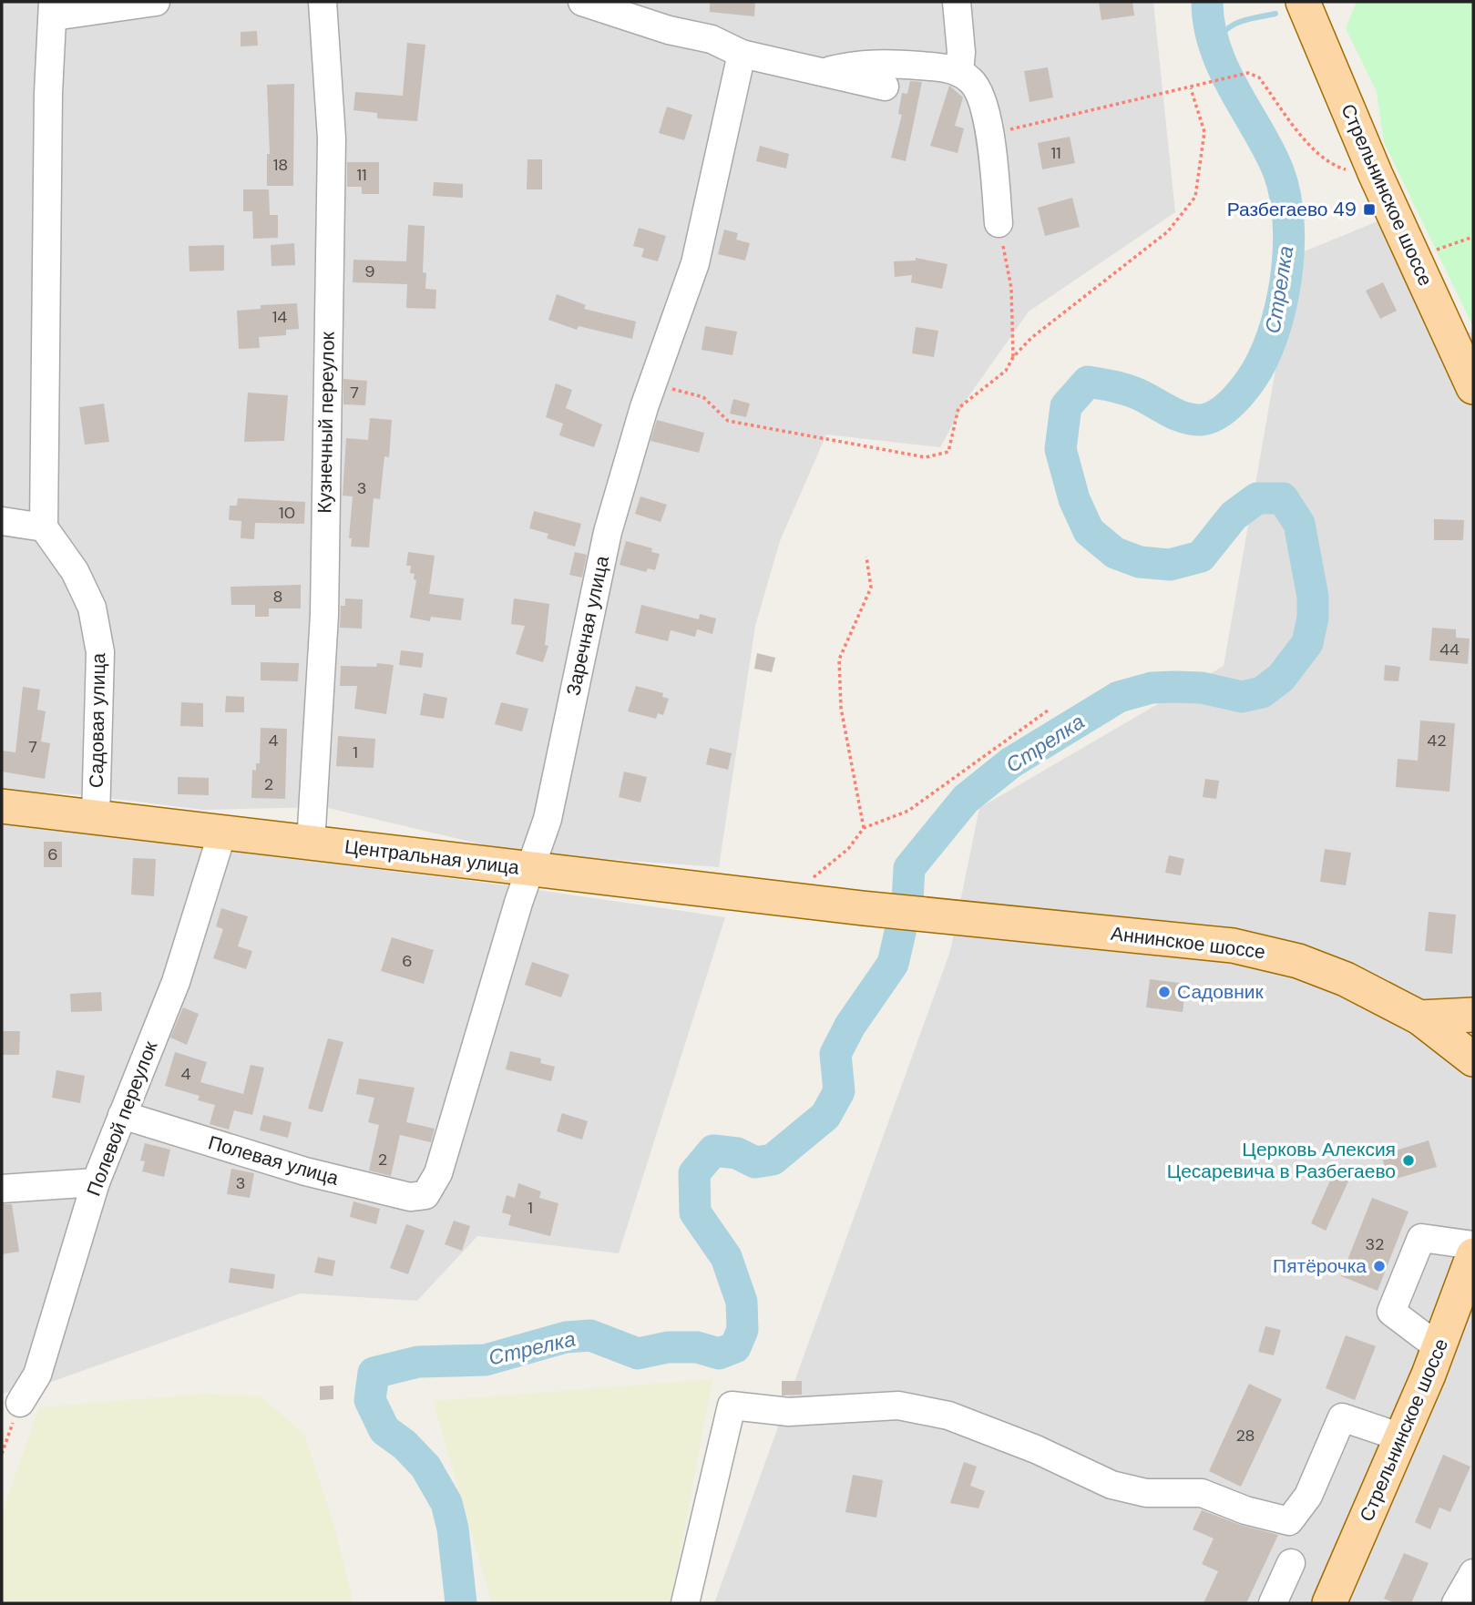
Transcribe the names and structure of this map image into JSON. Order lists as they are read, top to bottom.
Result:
{
  "streets": {
    "main road": ["Стрельнинское шоссе", "Центральная улица", "Аннинское шоссе"],
    "street": [
      "Кузнечный переулок",
      "Заречная улица",
      "Садовая улица",
      "Полевой переулок",
      "Полевая улица"
    ]
  },
  "crossings": [
    ["Кузнечный переулок", "Центральная улица"],
    ["Заречная улица", "Центральная улица"],
    ["Заречная улица", "Полевая улица"],
    ["Садовая улица", "Центральная улица"],
    ["Центральная улица", "Аннинское шоссе"],
    ["Центральная улица", "Полевой переулок"],
    ["Полевой переулок", "Полевая улица"]
  ],
  "water": ["Стрелка"],
  "places": {
    "transit": ["Разбегаево 49"],
    "other": ["Садовник", "Церковь Алексия Цесаревича в Разбегаево", "Пятёрочка"]
  },
  "house_numbers": [
    "11",
    "18",
    "11",
    "9",
    "14",
    "7",
    "3",
    "10",
    "8",
    "44",
    "4",
    "42",
    "7",
    "1",
    "2",
    "6",
    "6",
    "4",
    "2",
    "3",
    "1",
    "32",
    "28"
  ]
}
